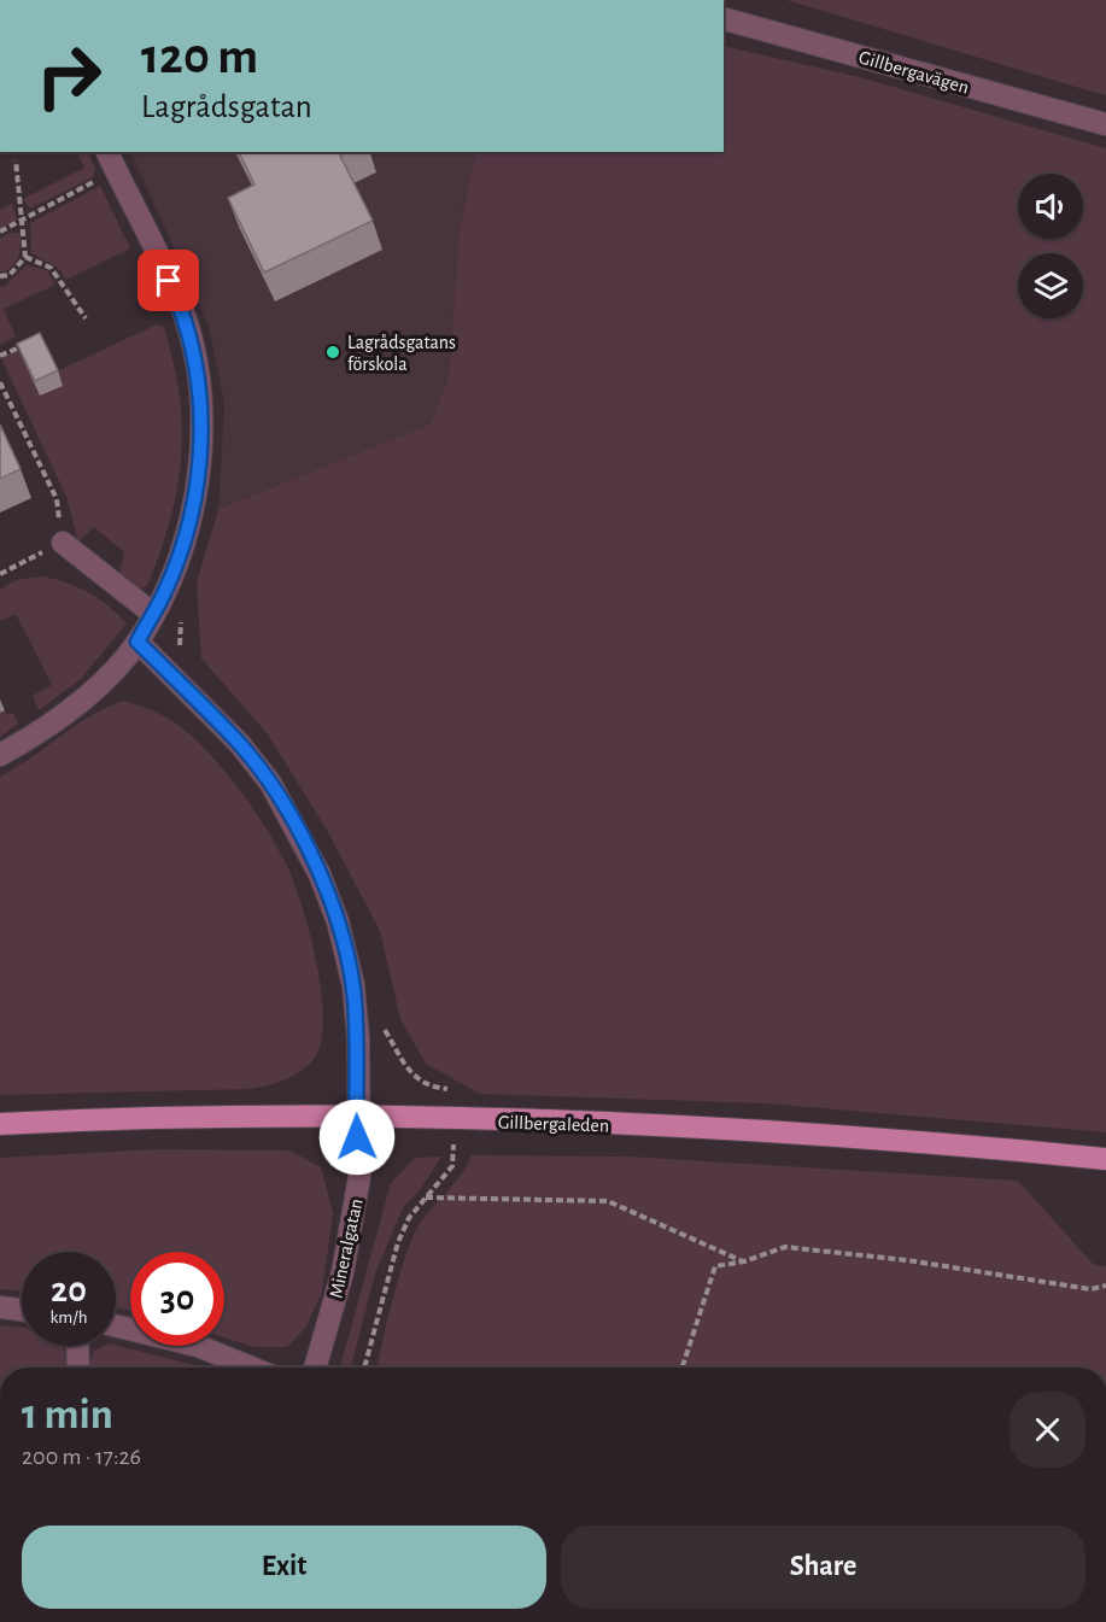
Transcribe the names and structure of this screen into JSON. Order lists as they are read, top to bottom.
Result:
{
  "streets": {
    "main road": ["Gillbergaleden"],
    "street": ["Gillbergavägen", "Mineralgatan"]
  },
  "crossings": [
    ["Gillbergaleden", "Mineralgatan"]
  ],
  "places": ["Lagrådsgatans förskola"],
  "page": {
    "turn": ["120 m", "Lagrådsgatan"],
    "speed": "20 km/h",
    "limit": "30",
    "heading": ["1 min", "200 m · 17:26"],
    "buttons": ["Exit", "Share"]
  }
}
